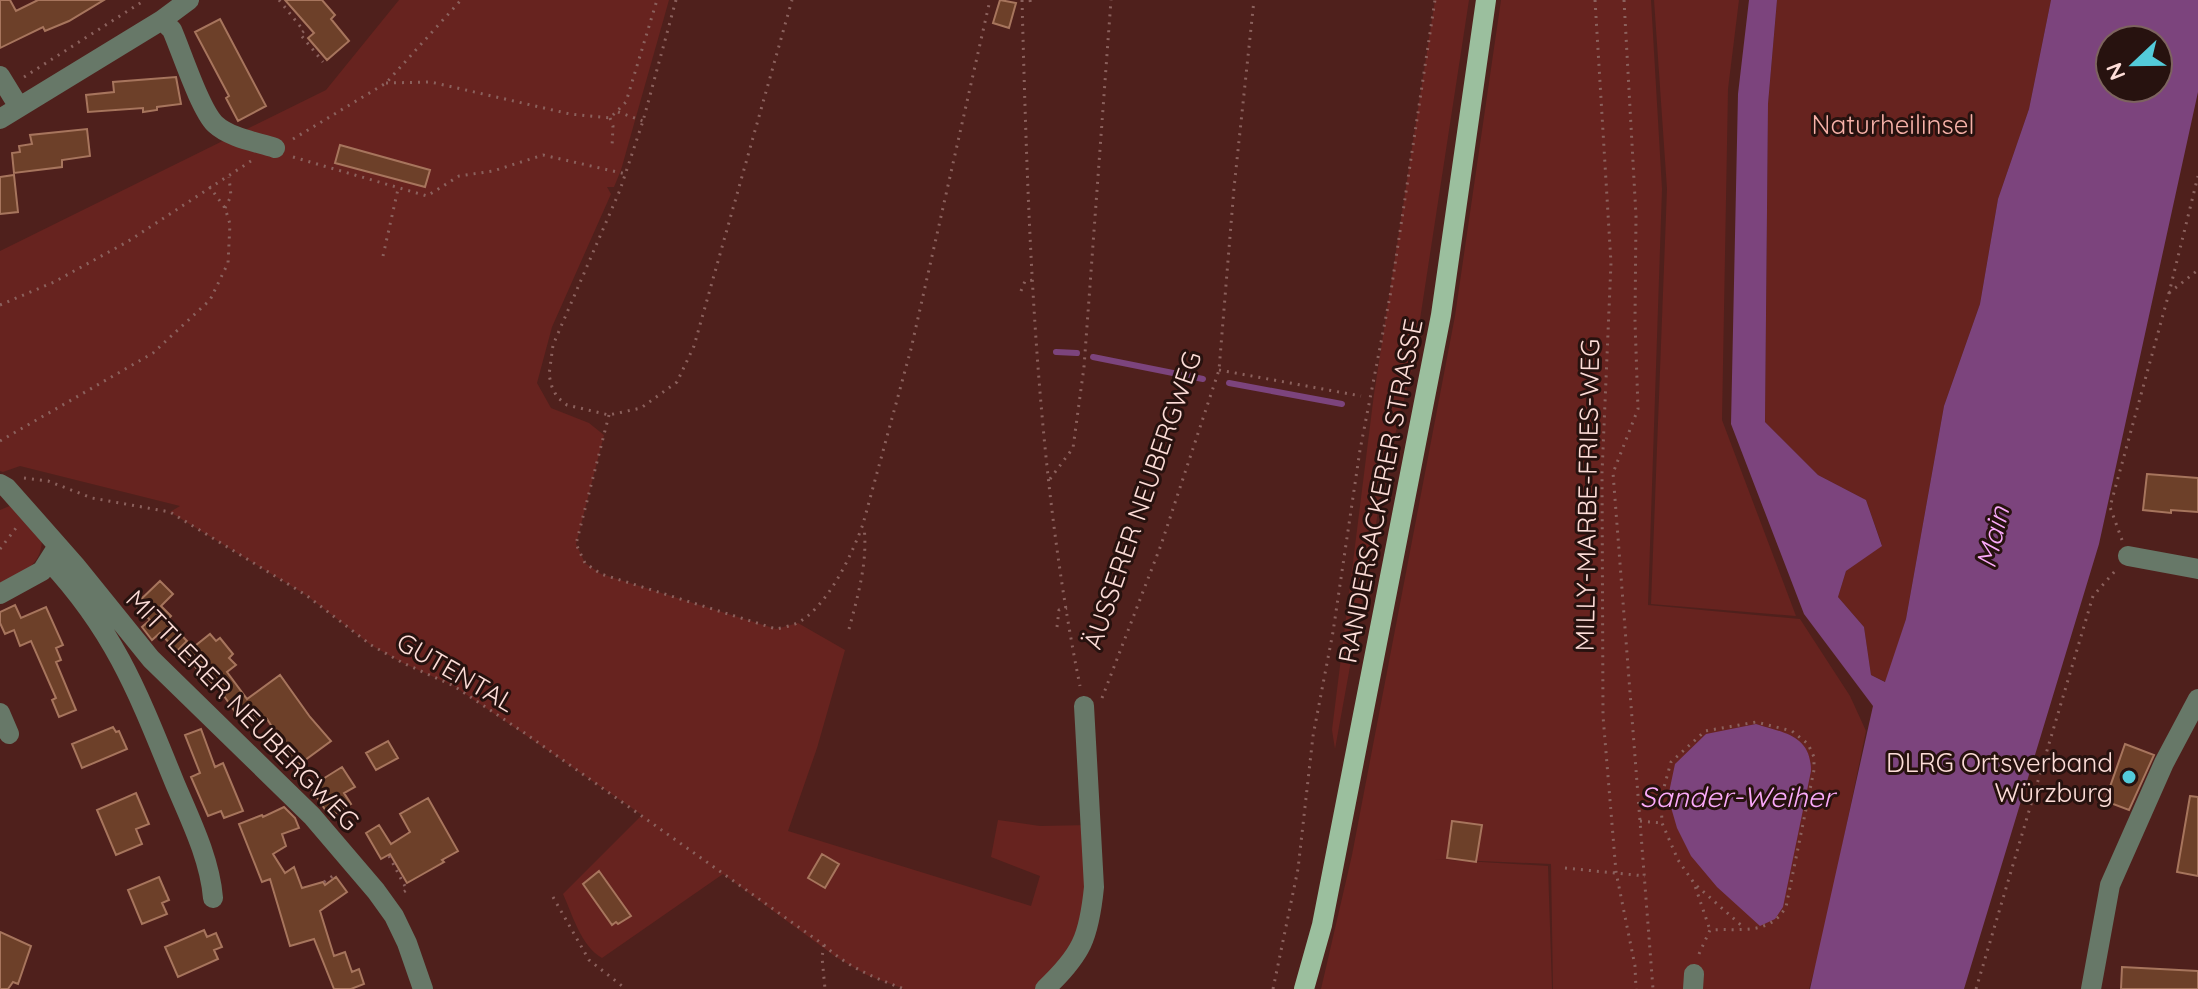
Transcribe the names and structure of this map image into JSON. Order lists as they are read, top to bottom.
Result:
{
  "streets": {
    "main road": ["RANDERSACKERER STRASSE"],
    "street": ["MITTLERER NEUBERGWEG"],
    "path": ["MILLY-MARBE-FRIES-WEG", "ÄUSSERER NEUBERGWEG", "GUTENTAL"]
  },
  "crossings": [
    ["GUTENTAL", "MITTLERER NEUBERGWEG"]
  ],
  "water": ["Main", "Sander-Weiher"],
  "parks": ["Naturheilinsel"],
  "places": ["DLRG Ortsverband Würzburg"],
  "north": "left"
}
